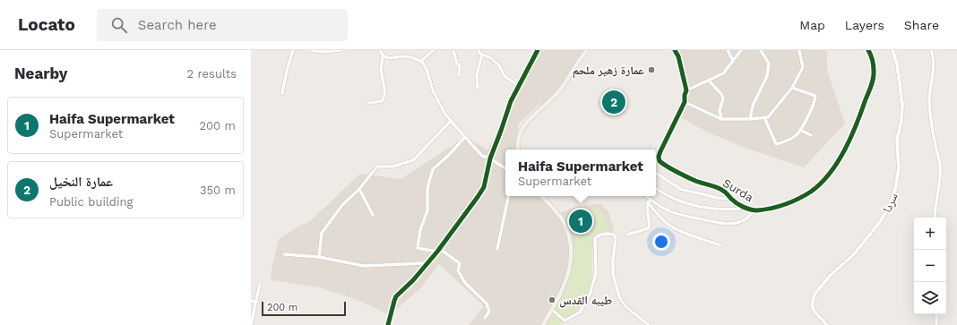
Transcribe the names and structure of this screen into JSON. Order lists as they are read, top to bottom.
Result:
{
  "streets": {
    "street": ["Surda", "سردا"]
  },
  "places": ["عمارة زهير ملحم", "طيبه القدس"],
  "scale_bar": "200 m",
  "page": {
    "header": "Locato",
    "search": "Search here",
    "nav": ["Map", "Layers", "Share"],
    "heading": ["Nearby", "2 results"],
    "pins": ["2", "1"],
    "list": [
      {
        "mark": "1",
        "name": "Haifa Supermarket",
        "note": "Supermarket",
        "value": "200 m"
      },
      {
        "mark": "2",
        "name": "عمارة النخيل",
        "note": "Public building",
        "value": "350 m"
      }
    ],
    "popup": ["Haifa Supermarket", "Supermarket"],
    "map_buttons": ["+", "−"],
    "scale": "200 m"
  }
}
